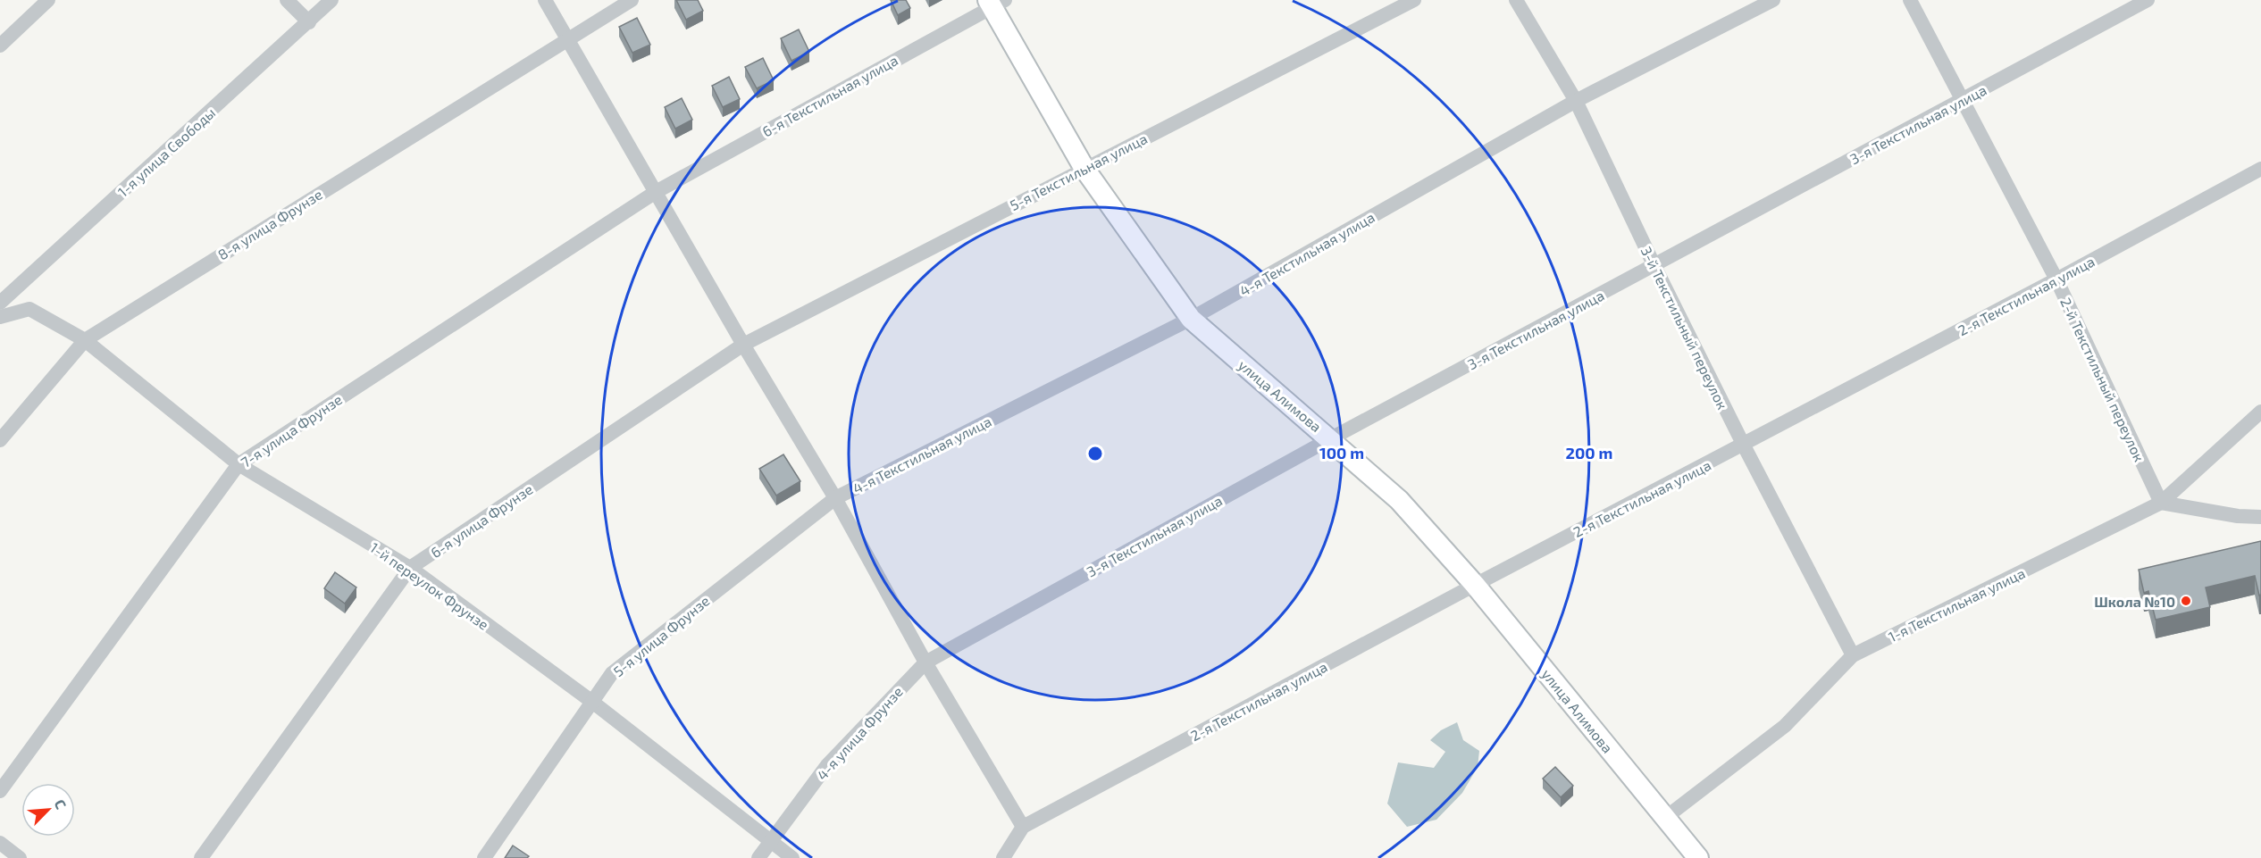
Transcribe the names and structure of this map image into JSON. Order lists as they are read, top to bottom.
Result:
{
  "streets": {
    "street": [
      "6-я Текстильная улица",
      "3-я Текстильная улица",
      "1-я улица Свободы",
      "5-я Текстильная улица",
      "8-я улица Фрунзе",
      "4-я Текстильная улица",
      "2-я Текстильная улица",
      "3-й Текстильный переулок",
      "2-й Текстильный переулок",
      "улица Алимова",
      "7-я улица Фрунзе",
      "6-я улица Фрунзе",
      "1-й переулок Фрунзе",
      "1-я Текстильная улица",
      "5-я улица Фрунзе",
      "4-я улица Фрунзе"
    ]
  },
  "crossings": [
    ["6-я Текстильная улица", "улица Алимова"],
    ["6-я Текстильная улица", "7-я улица Фрунзе"],
    ["3-я Текстильная улица", "3-й Текстильный переулок"],
    ["3-я Текстильная улица", "2-й Текстильный переулок"],
    ["3-я Текстильная улица", "улица Алимова"],
    ["3-я Текстильная улица", "4-я улица Фрунзе"],
    ["5-я Текстильная улица", "улица Алимова"],
    ["5-я Текстильная улица", "6-я улица Фрунзе"],
    ["8-я улица Фрунзе", "1-й переулок Фрунзе"],
    ["4-я Текстильная улица", "3-й Текстильный переулок"],
    ["4-я Текстильная улица", "улица Алимова"],
    ["4-я Текстильная улица", "5-я улица Фрунзе"],
    ["2-я Текстильная улица", "3-й Текстильный переулок"],
    ["2-я Текстильная улица", "2-й Текстильный переулок"],
    ["2-я Текстильная улица", "улица Алимова"],
    ["3-й Текстильный переулок", "1-я Текстильная улица"],
    ["2-й Текстильный переулок", "1-я Текстильная улица"],
    ["улица Алимова", "1-я Текстильная улица"],
    ["7-я улица Фрунзе", "1-й переулок Фрунзе"],
    ["6-я улица Фрунзе", "1-й переулок Фрунзе"],
    ["1-й переулок Фрунзе", "5-я улица Фрунзе"],
    ["1-й переулок Фрунзе", "4-я улица Фрунзе"]
  ],
  "places": ["Школа №10"],
  "north": "top right",
  "rings": ["100 m", "200 m"]
}
